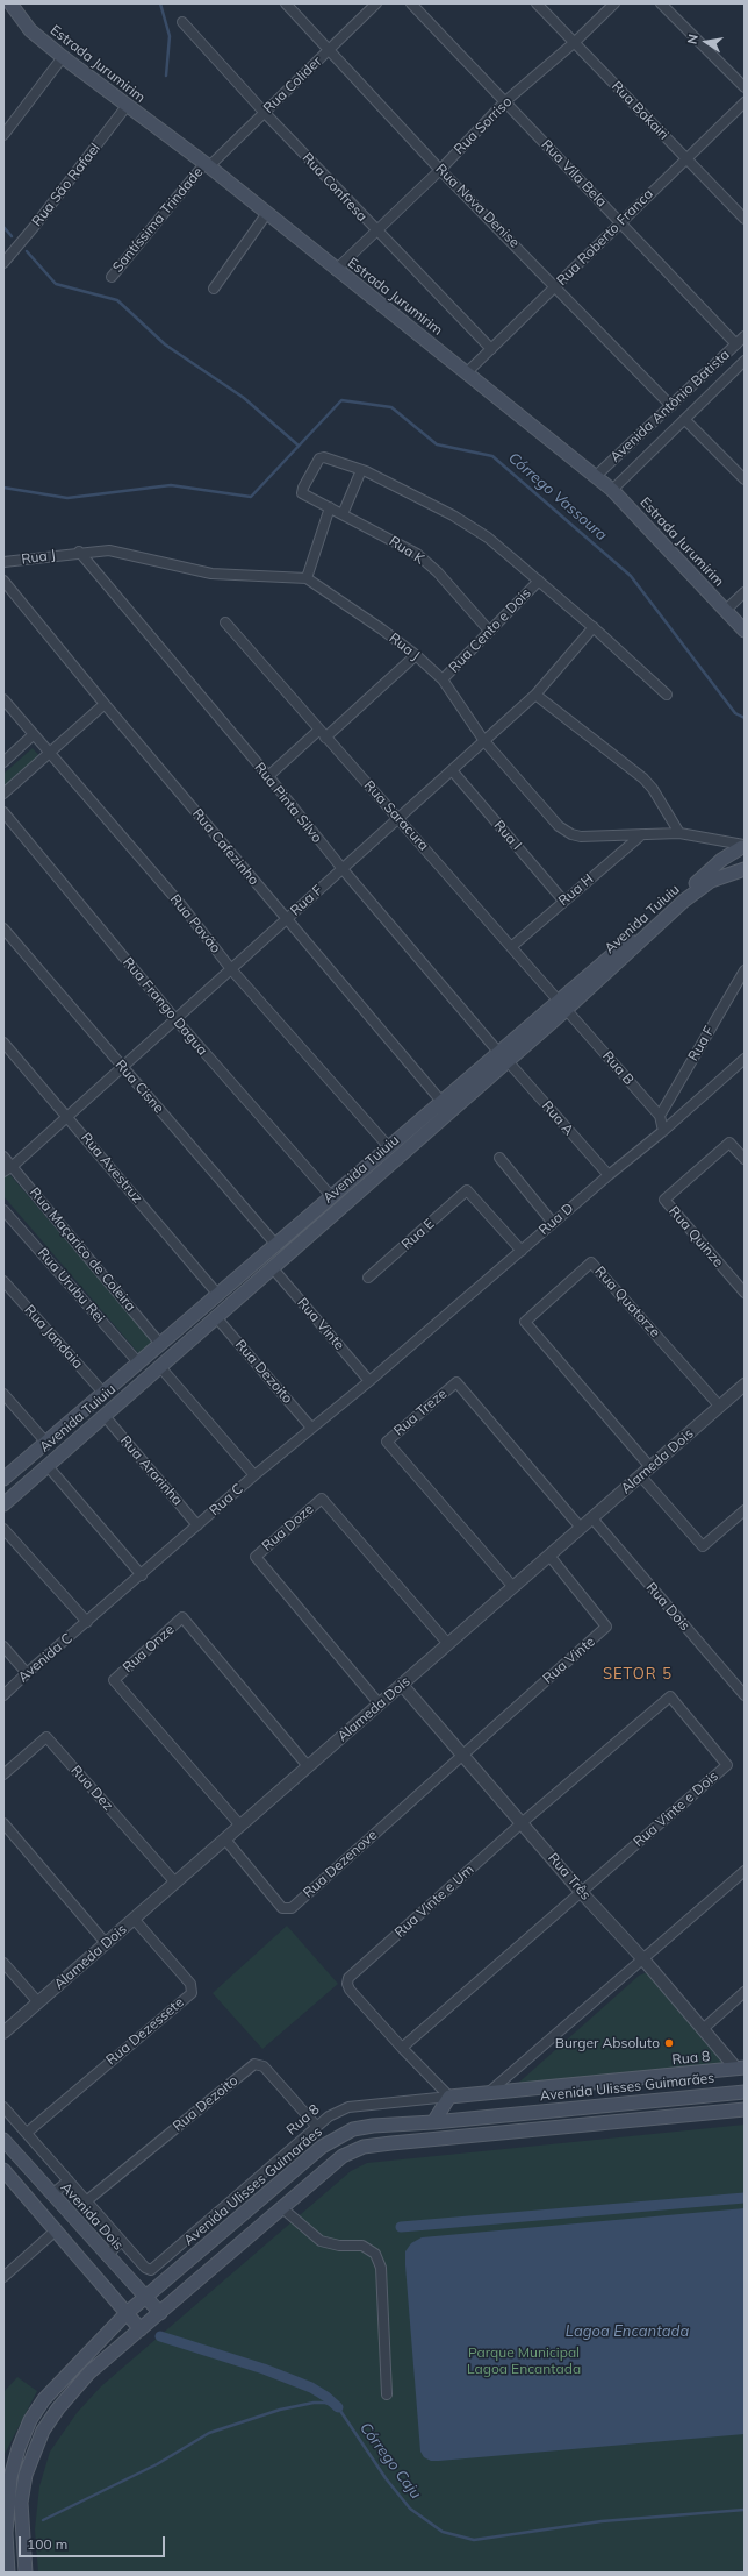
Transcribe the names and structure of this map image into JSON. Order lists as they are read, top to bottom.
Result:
{
  "streets": {
    "main road": [
      "Estrada Jurumirim",
      "Avenida Tuiuiu",
      "Rua 8",
      "Avenida Ulisses Guimarães",
      "Avenida Dois"
    ],
    "street": [
      "Rua Colider",
      "Rua Bakairi",
      "Rua Sorriso",
      "Rua Vila Bela",
      "Rua São Rafael",
      "Rua Confresa",
      "Rua Nova Denise",
      "Santíssima Trindade",
      "Rua Roberto Franca",
      "Avenida Antônio Batista",
      "Rua K",
      "Rua J",
      "Rua Cento e Dois",
      "Rua Pinta Silvo",
      "Rua Saracura",
      "Rua I",
      "Rua Cafezinho",
      "Rua H",
      "Rua F",
      "Rua Pavão",
      "Rua Frango Dagua",
      "Rua B",
      "Rua Cisne",
      "Rua A",
      "Rua Avestruz",
      "Rua D",
      "Rua E",
      "Rua Quinze",
      "Rua Maçarico de Coleira",
      "Rua Urubu Rei",
      "Rua Quatorze",
      "Rua Vinte",
      "Rua Jandaia",
      "Rua Dezoito",
      "Rua Treze",
      "Alameda Dois",
      "Rua Ararinha",
      "Rua C",
      "Rua Doze",
      "Rua Dois",
      "Rua Onze",
      "Avenida C",
      "Rua Dez",
      "Rua Vinte e Dois",
      "Rua Dezenove",
      "Rua Três",
      "Rua Vinte e Um",
      "Rua Dezessete"
    ]
  },
  "crossings": [
    ["Estrada Jurumirim", "Rua Colider"],
    ["Estrada Jurumirim", "Rua Sorriso"],
    ["Estrada Jurumirim", "Rua São Rafael"],
    ["Estrada Jurumirim", "Santíssima Trindade"],
    ["Estrada Jurumirim", "Rua Roberto Franca"],
    ["Estrada Jurumirim", "Avenida Antônio Batista"],
    ["Rua Colider", "Rua Confresa"],
    ["Rua Colider", "Rua Nova Denise"],
    ["Rua Colider", "Santíssima Trindade"],
    ["Rua Bakairi", "Rua Sorriso"],
    ["Rua Bakairi", "Rua Roberto Franca"],
    ["Rua Sorriso", "Rua Vila Bela"],
    ["Rua Sorriso", "Rua Confresa"],
    ["Rua Sorriso", "Rua Nova Denise"],
    ["Rua Vila Bela", "Rua Roberto Franca"],
    ["Rua Vila Bela", "Avenida Antônio Batista"],
    ["Rua Confresa", "Rua Roberto Franca"],
    ["Rua Nova Denise", "Rua Roberto Franca"],
    ["Rua Nova Denise", "Avenida Antônio Batista"],
    ["Rua K", "Rua Cento e Dois"],
    ["Rua J", "Rua Cento e Dois"],
    ["Rua J", "Rua Pinta Silvo"],
    ["Rua J", "Rua H"],
    ["Rua J", "Rua F"],
    ["Rua J", "Avenida Tuiuiu"],
    ["Rua Pinta Silvo", "Rua F"],
    ["Rua Pinta Silvo", "Avenida Tuiuiu"],
    ["Rua Pinta Silvo", "Rua A"],
    ["Rua Saracura", "Rua H"],
    ["Rua Saracura", "Rua F"],
    ["Rua Saracura", "Avenida Tuiuiu"],
    ["Rua Saracura", "Rua B"],
    ["Rua I", "Rua H"],
    ["Rua I", "Rua F"],
    ["Rua Cafezinho", "Rua F"],
    ["Rua Cafezinho", "Avenida Tuiuiu"],
    ["Rua F", "Rua Pavão"],
    ["Rua F", "Rua Frango Dagua"],
    ["Rua F", "Rua B"],
    ["Rua F", "Rua Cisne"],
    ["Rua F", "Rua Avestruz"],
    ["Rua F", "Rua Maçarico de Coleira"],
    ["Avenida Tuiuiu", "Rua Pavão"],
    ["Avenida Tuiuiu", "Rua Frango Dagua"],
    ["Avenida Tuiuiu", "Rua B"],
    ["Avenida Tuiuiu", "Rua Cisne"],
    ["Avenida Tuiuiu", "Rua A"],
    ["Avenida Tuiuiu", "Rua Avestruz"],
    ["Avenida Tuiuiu", "Rua Maçarico de Coleira"],
    ["Avenida Tuiuiu", "Rua Urubu Rei"],
    ["Avenida Tuiuiu", "Rua Vinte"],
    ["Avenida Tuiuiu", "Rua Jandaia"],
    ["Avenida Tuiuiu", "Rua Dezoito"],
    ["Avenida Tuiuiu", "Rua Ararinha"],
    ["Rua B", "Rua D"],
    ["Rua A", "Rua D"],
    ["Rua D", "Rua E"],
    ["Rua D", "Rua Vinte"],
    ["Rua D", "Rua C"],
    ["Rua Quatorze", "Alameda Dois"],
    ["Rua Vinte", "Alameda Dois"],
    ["Rua Vinte", "Rua C"],
    ["Rua Vinte", "Rua Dezenove"],
    ["Rua Vinte", "Rua Três"],
    ["Rua Dezoito", "Rua C"],
    ["Rua Dezoito", "Rua 8"],
    ["Rua Treze", "Alameda Dois"],
    ["Alameda Dois", "Rua Doze"],
    ["Alameda Dois", "Rua Dois"],
    ["Alameda Dois", "Rua Onze"],
    ["Alameda Dois", "Rua Dez"],
    ["Alameda Dois", "Rua Dezenove"],
    ["Alameda Dois", "Rua Três"],
    ["Alameda Dois", "Rua Dezessete"],
    ["Rua Ararinha", "Rua C"],
    ["Rua C", "Avenida C"],
    ["Rua Vinte e Dois", "Rua Três"],
    ["Rua Vinte e Dois", "Rua Vinte e Um"],
    ["Rua Dezenove", "Rua Três"],
    ["Rua Três", "Rua Vinte e Um"],
    ["Rua Três", "Rua 8"],
    ["Rua Dezessete", "Rua 8"],
    ["Avenida Ulisses Guimarães", "Avenida Dois"]
  ],
  "districts": ["SETOR 5"],
  "water": ["Córrego Vassoura", "Lagoa Encantada", "Córrego Caju"],
  "parks": ["Parque Municipal Lagoa Encantada"],
  "places": ["Burger Absoluto"],
  "scale_bar": "100 m",
  "north": "left"
}
